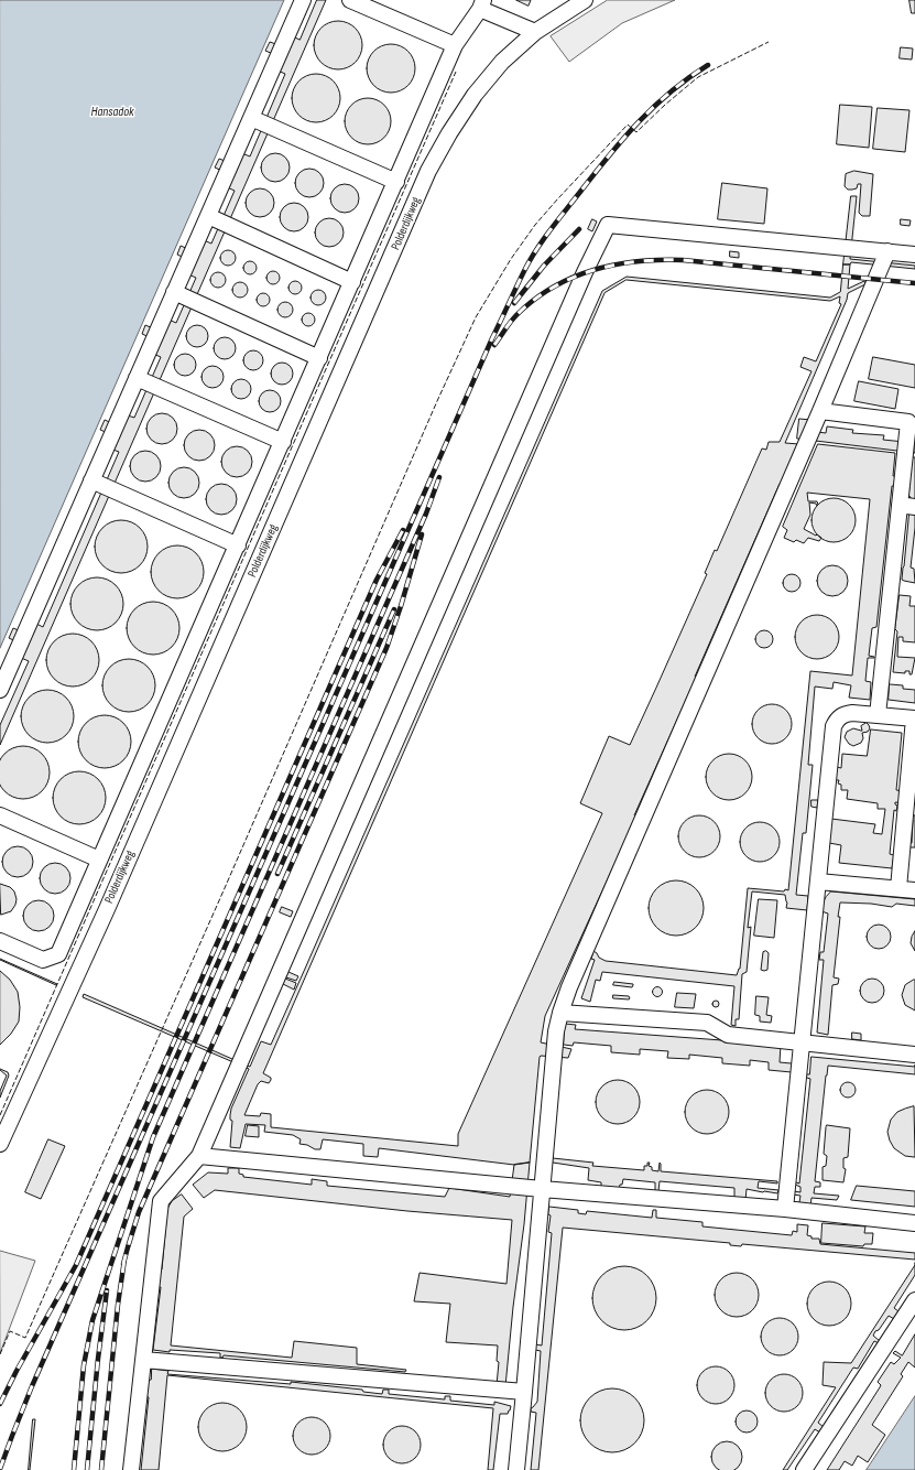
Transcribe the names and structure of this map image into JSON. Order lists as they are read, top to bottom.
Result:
{
  "streets": {
    "street": ["Polderdijkweg"]
  },
  "water": ["Hansadok"]
}
